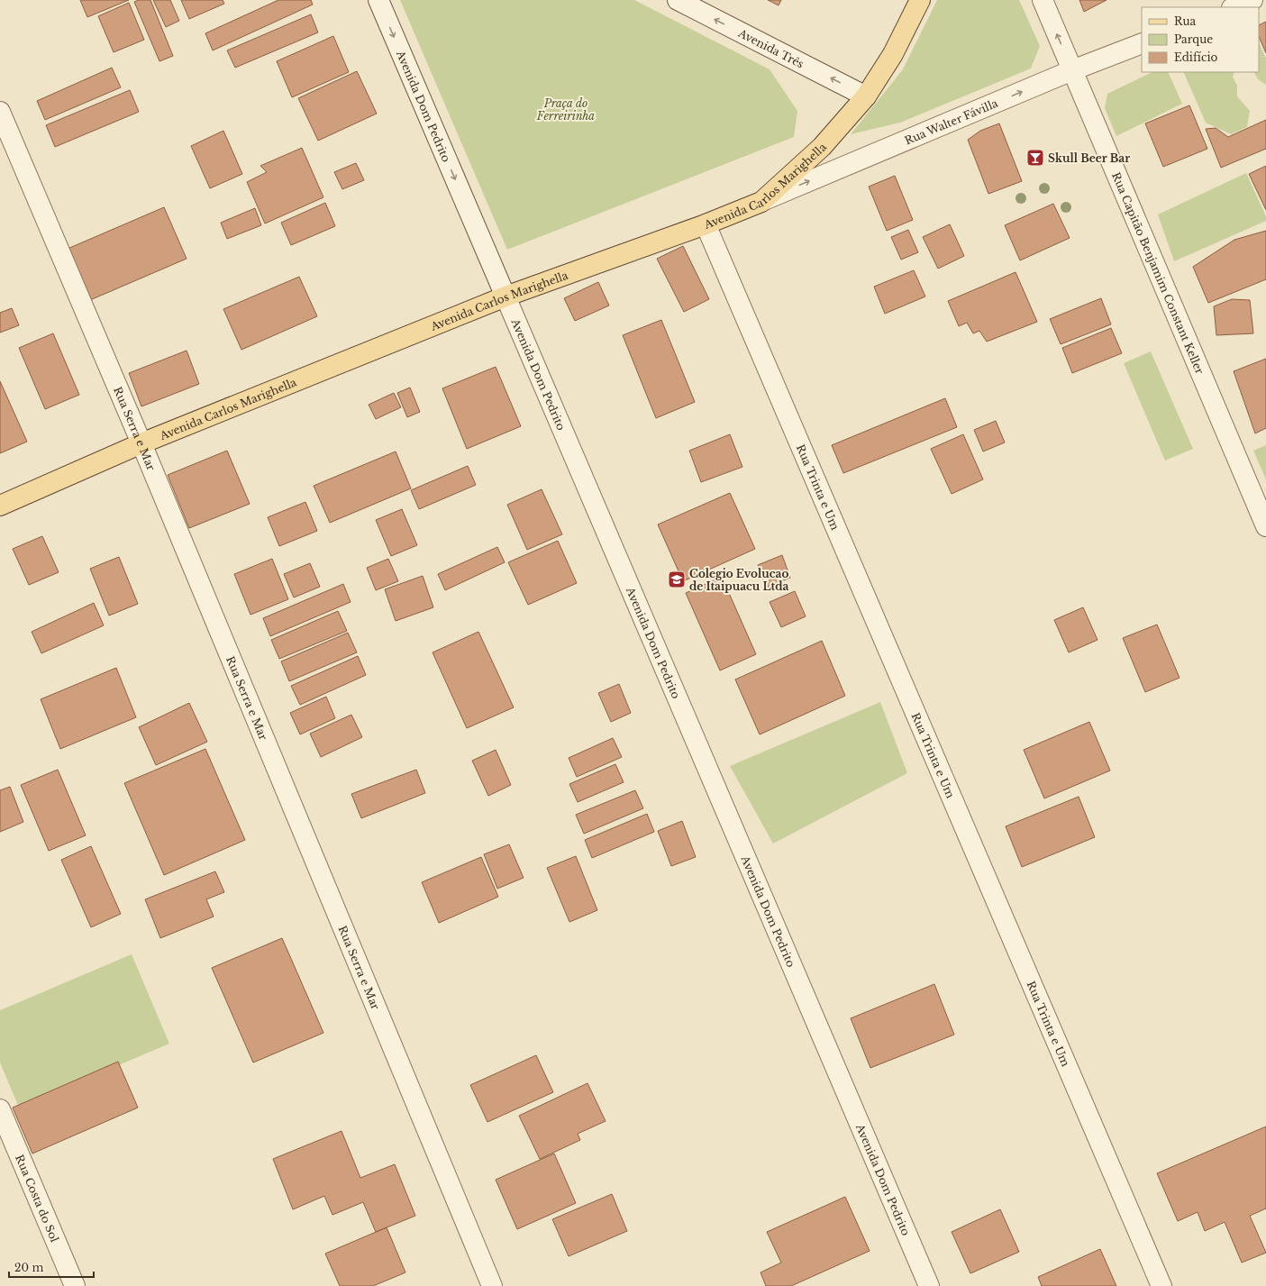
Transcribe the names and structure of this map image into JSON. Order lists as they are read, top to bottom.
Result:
{
  "streets": {
    "main road": ["Avenida Carlos Marighella"],
    "street": [
      "Avenida Três",
      "Avenida Dom Pedrito",
      "Rua Walter Fávilla",
      "Rua Capitão Benjamim Constant Keller",
      "Rua Serra e Mar",
      "Rua Trinta e Um",
      "Rua Costa do Sol"
    ]
  },
  "crossings": [
    ["Avenida Três", "Avenida Carlos Marighella"],
    ["Avenida Dom Pedrito", "Avenida Carlos Marighella"],
    ["Rua Walter Fávilla", "Avenida Carlos Marighella"],
    ["Rua Walter Fávilla", "Rua Capitão Benjamim Constant Keller"],
    ["Avenida Carlos Marighella", "Rua Serra e Mar"],
    ["Avenida Carlos Marighella", "Rua Trinta e Um"]
  ],
  "one_way": ["Avenida Três", "Rua Walter Fávilla"],
  "parks": ["Praça do Ferreirinha"],
  "places": {
    "bar": ["Skull Beer Bar"],
    "school or university": ["Colegio Evolucao de Itaipuacu Ltda"]
  },
  "legend": ["Rua", "Parque", "Edifício"],
  "scale_bar": "20 m"
}
